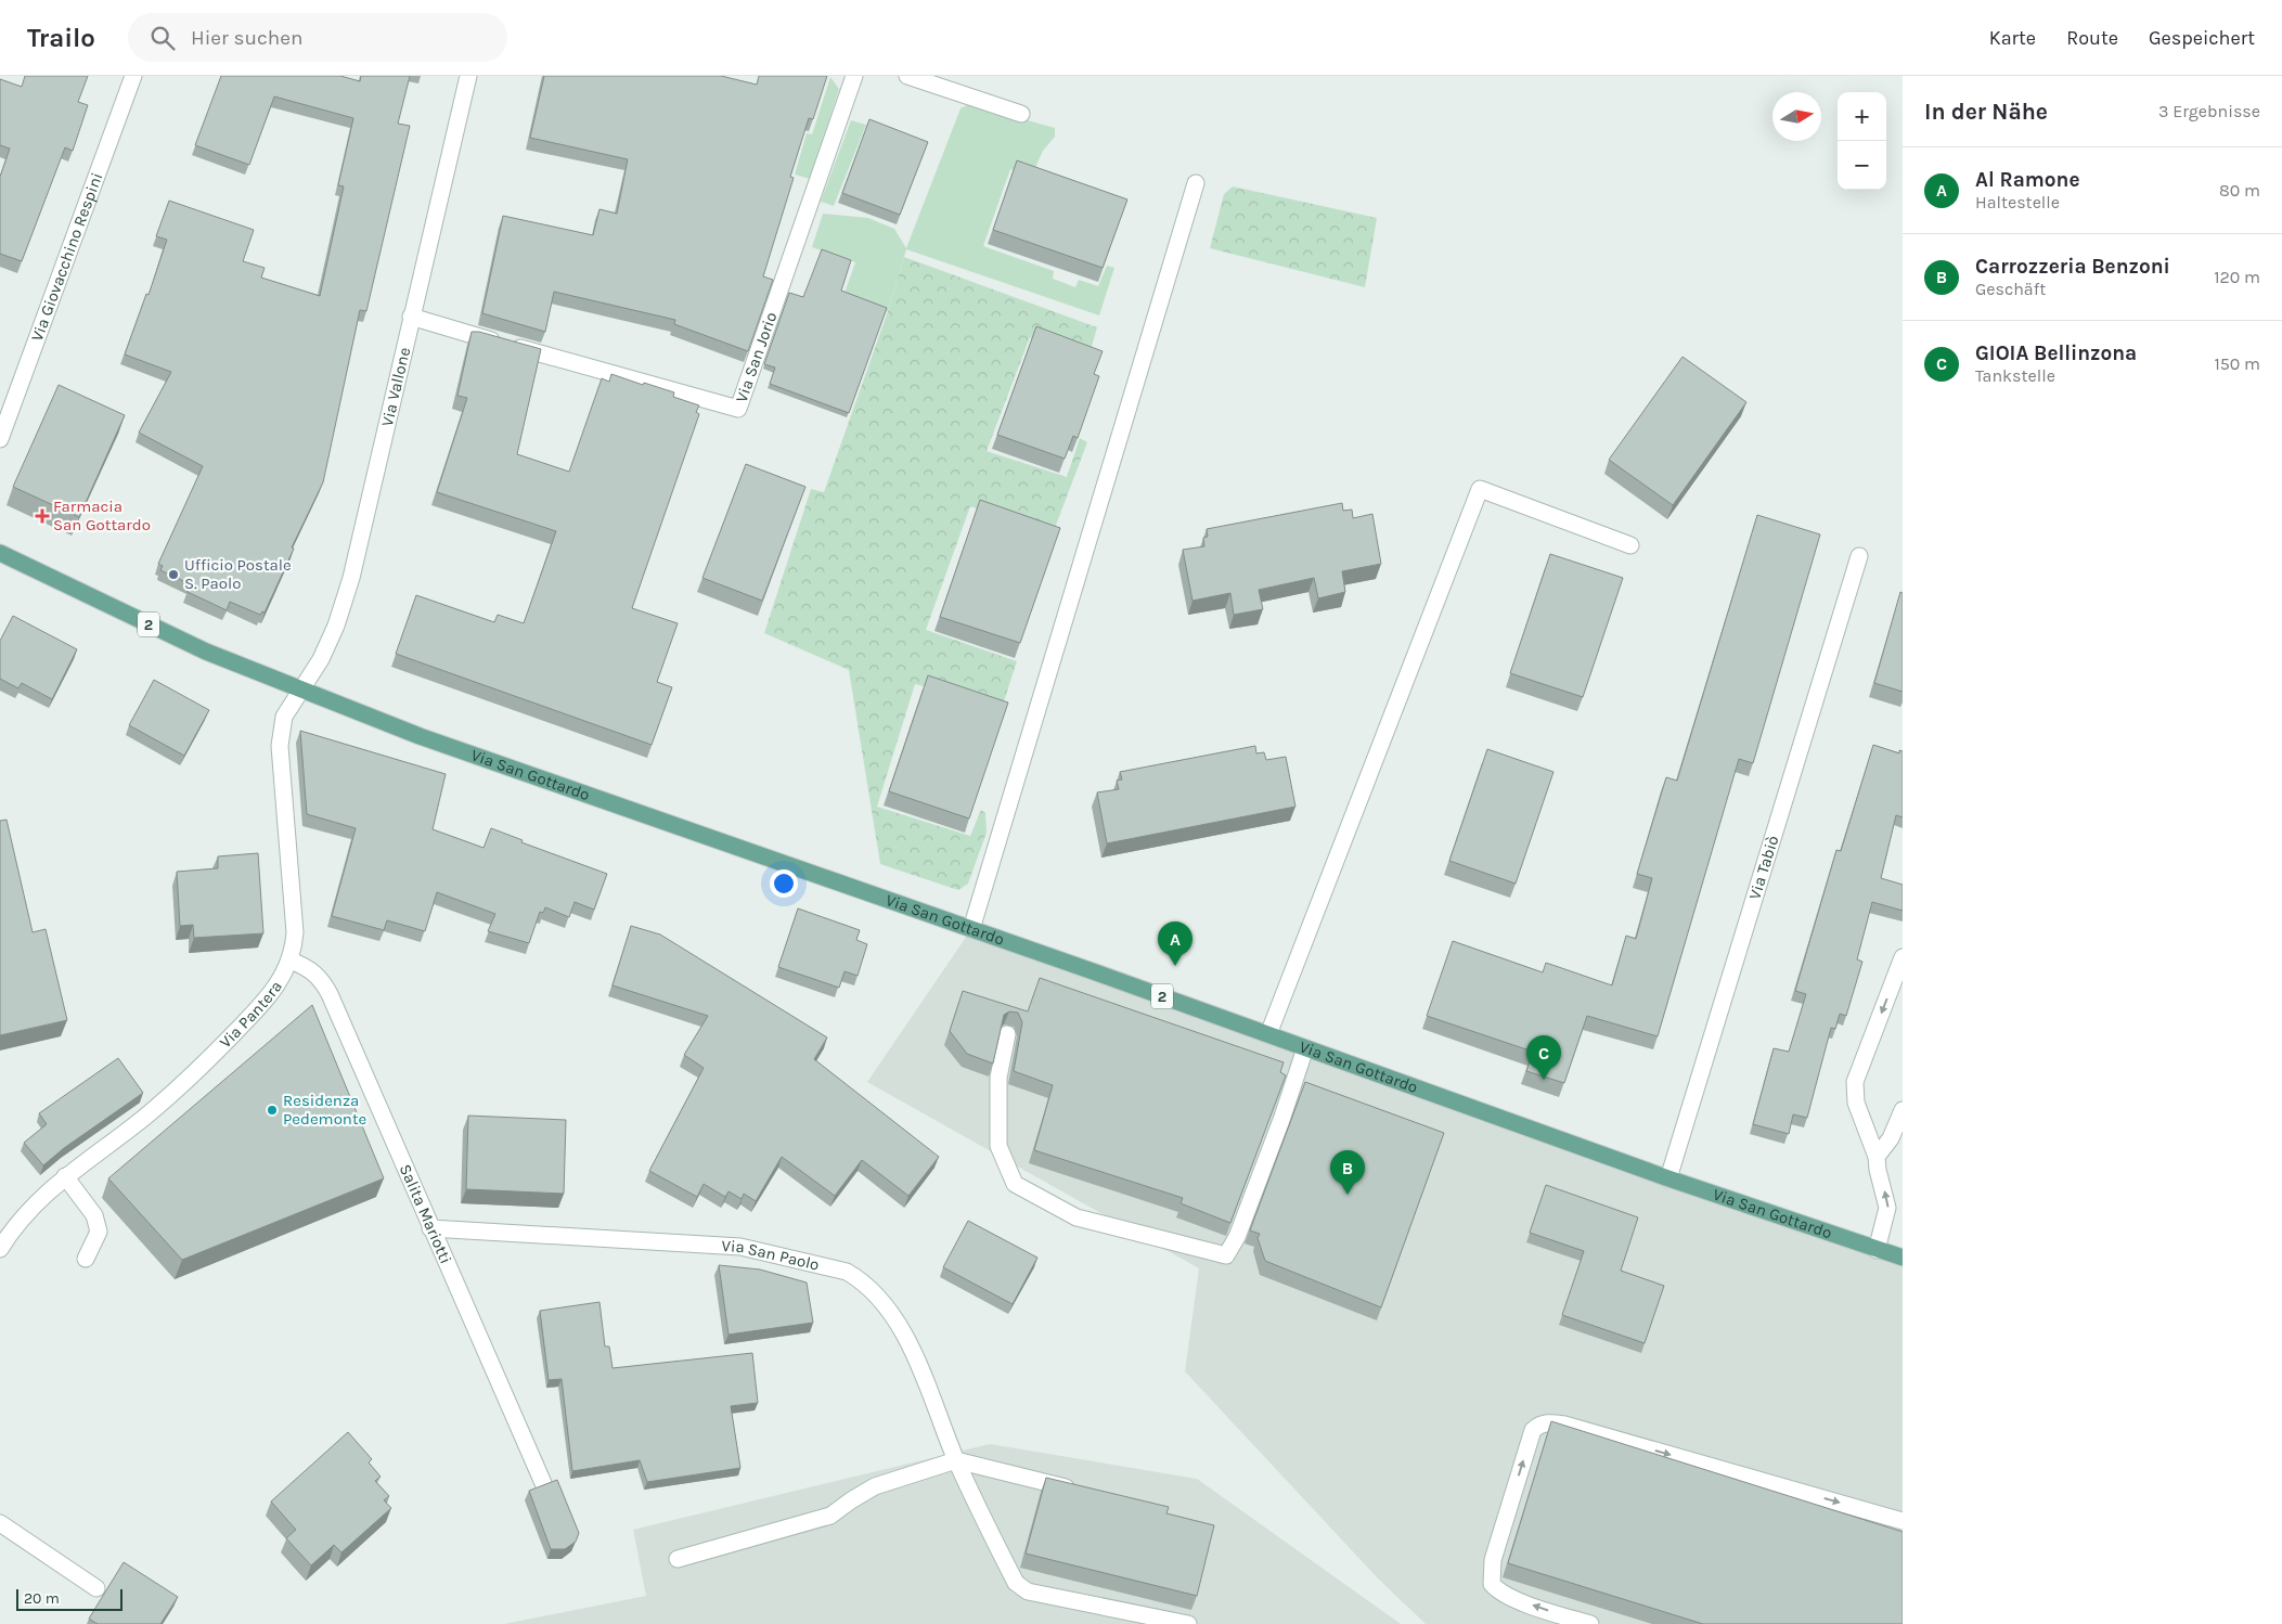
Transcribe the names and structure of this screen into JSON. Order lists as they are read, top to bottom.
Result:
{
  "streets": {
    "main road": ["2", "Via San Gottardo"],
    "street": [
      "Via Giovacchino Respini",
      "Via San Jorio",
      "Via Vallone",
      "Via Tabiò",
      "Via Pantera",
      "Salita Mariotti",
      "Via San Paolo"
    ]
  },
  "crossings": [
    ["Via San Jorio", "Via Vallone"],
    ["Via Vallone", "Via San Gottardo"],
    ["Via Vallone", "Via Pantera"],
    ["Via San Gottardo", "Via Tabiò"],
    ["Via San Gottardo", "Via Pantera"],
    ["Via Pantera", "Salita Mariotti"],
    ["Salita Mariotti", "Via San Paolo"]
  ],
  "places": {
    "health": ["Farmacia San Gottardo"],
    "other": ["Ufficio Postale S. Paolo", "Residenza Pedemonte"]
  },
  "scale_bar": "20 m",
  "north": "right",
  "page": {
    "header": "Trailo",
    "search": "Hier suchen",
    "nav": ["Karte", "Route", "Gespeichert"],
    "heading": ["In der Nähe", "3 Ergebnisse"],
    "map_buttons": ["+", "−"],
    "list": [
      {
        "mark": "A",
        "name": "Al Ramone",
        "note": "Haltestelle",
        "value": "80 m"
      },
      {
        "mark": "B",
        "name": "Carrozzeria Benzoni",
        "note": "Geschäft",
        "value": "120 m"
      },
      {
        "mark": "C",
        "name": "GIOIA Bellinzona",
        "note": "Tankstelle",
        "value": "150 m"
      }
    ],
    "pins": ["A", "C", "B"],
    "scale": "20 m"
  }
}
